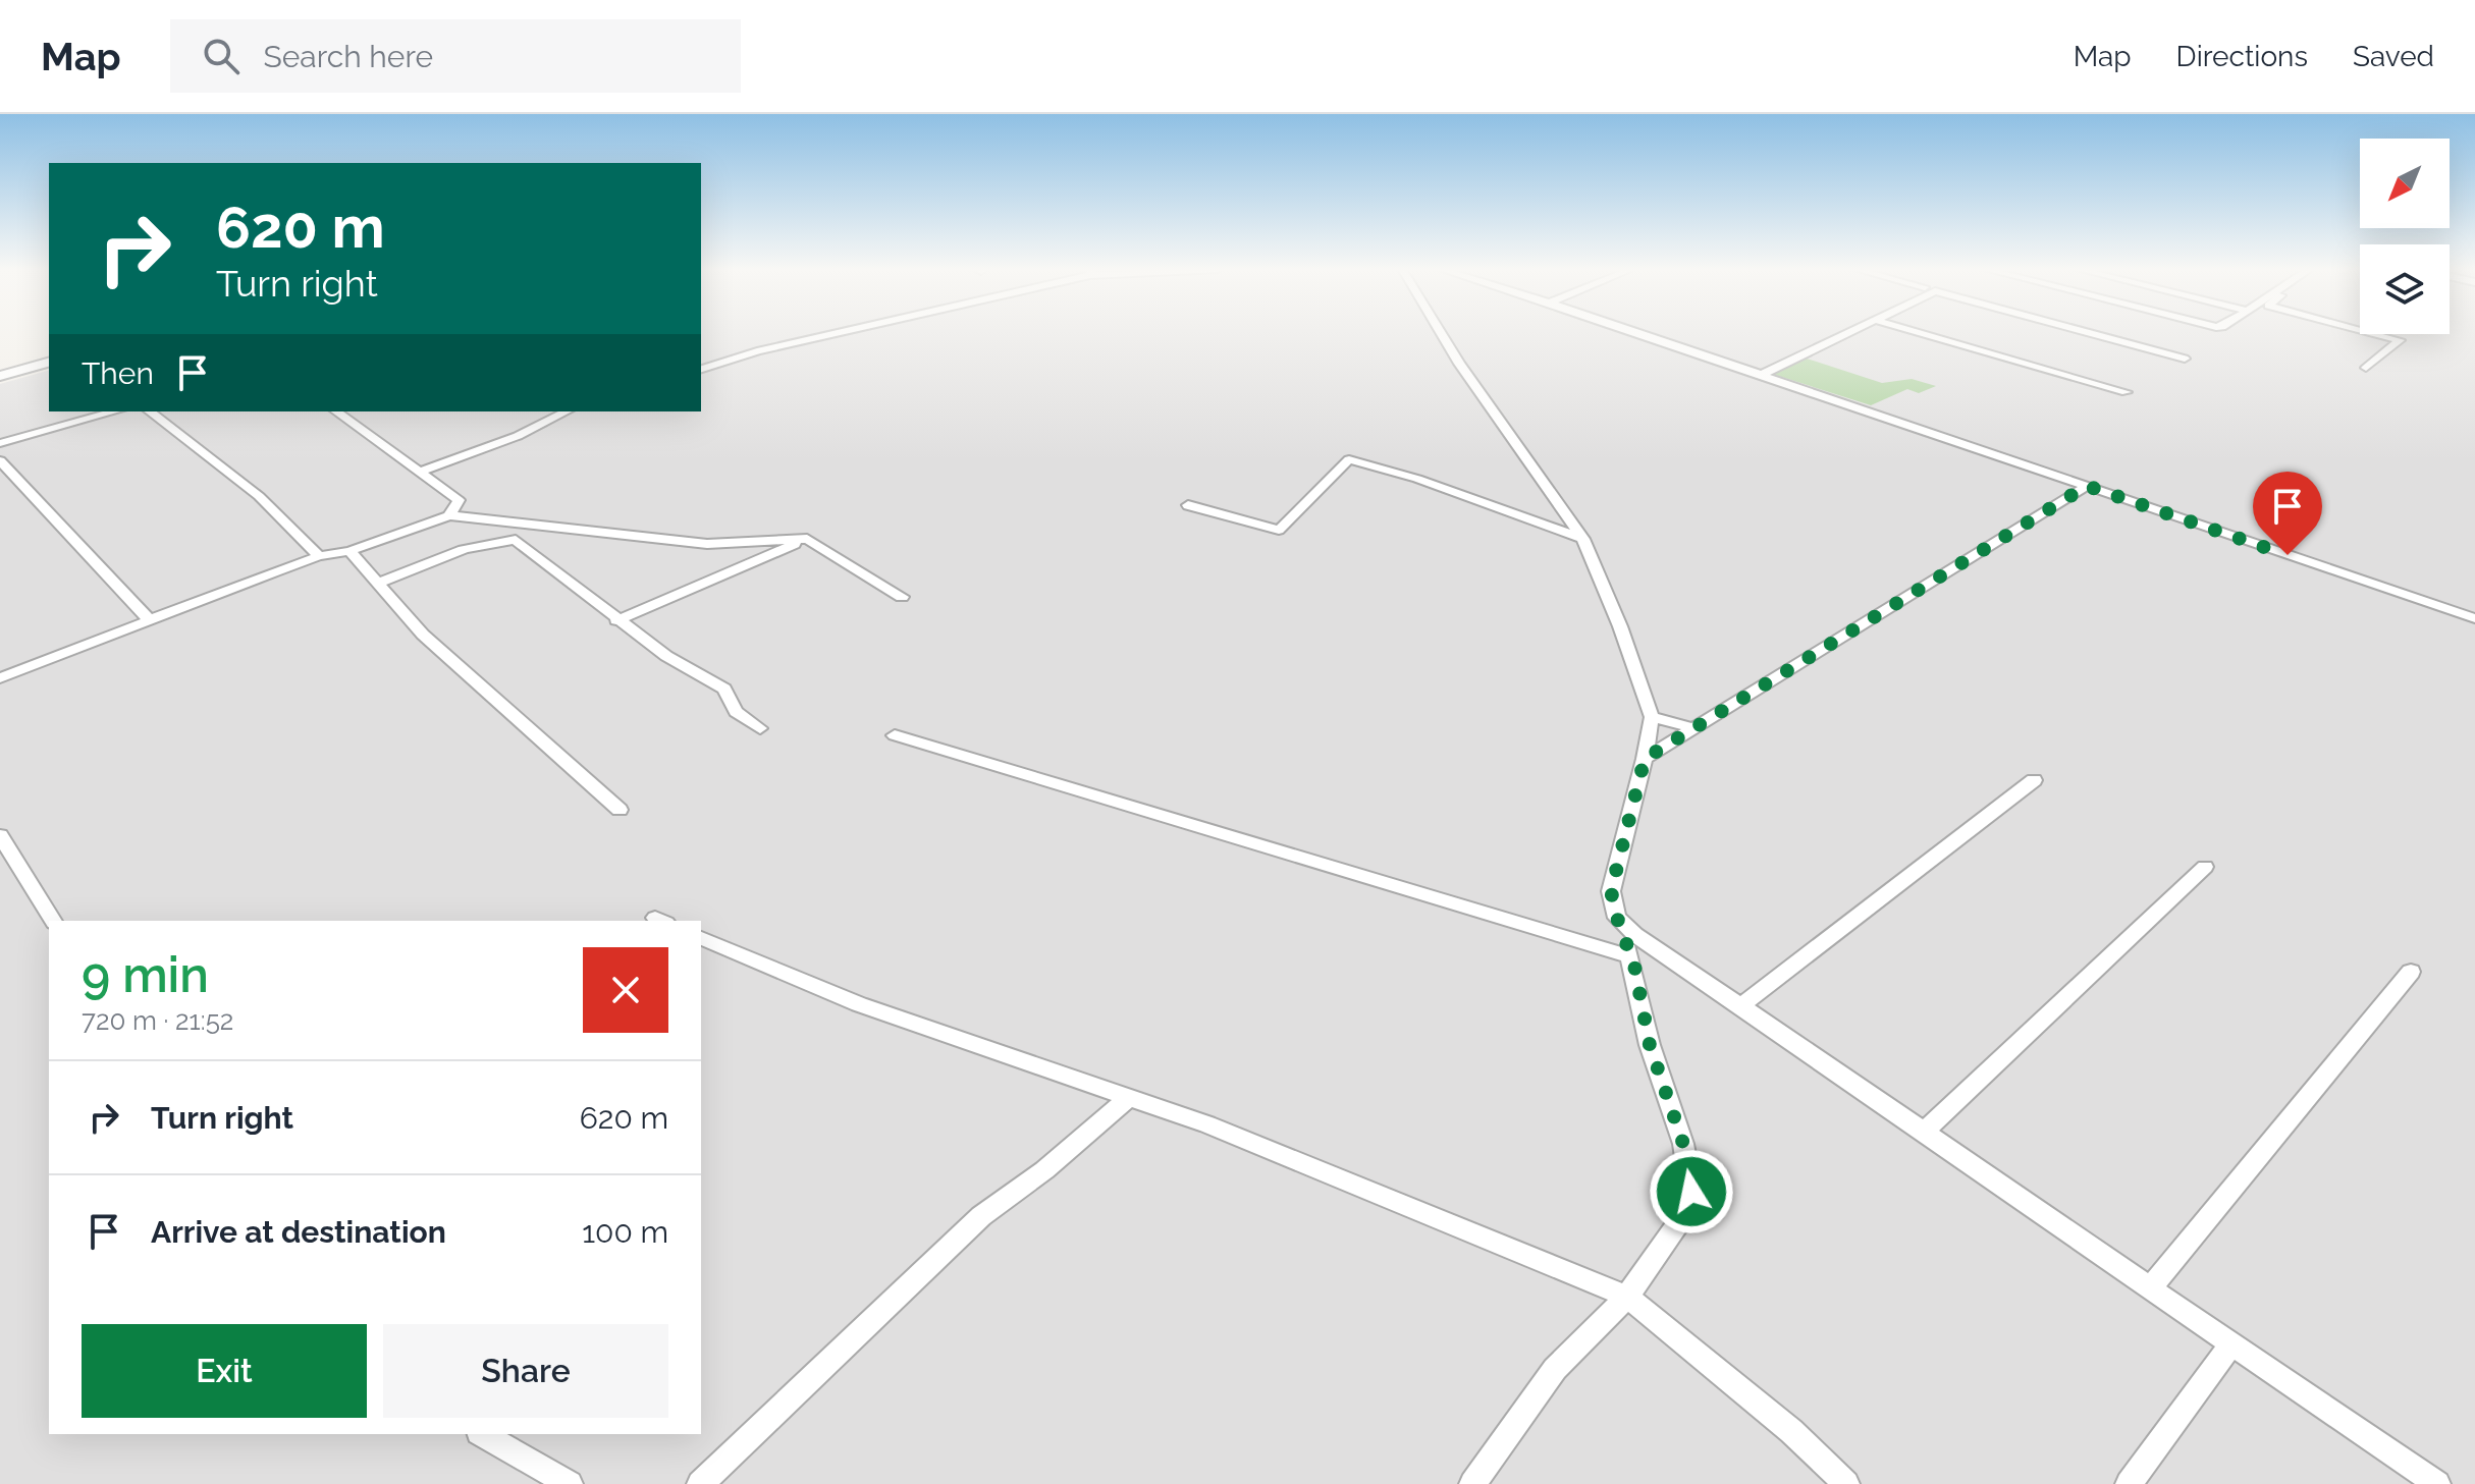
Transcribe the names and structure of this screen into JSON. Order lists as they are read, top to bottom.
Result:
{
  "north": "bottom left",
  "page": {
    "header": "Map",
    "search": "Search here",
    "nav": ["Map", "Directions", "Saved"],
    "turn": ["620 m", "Turn right"],
    "then": "Then",
    "heading": ["9 min", "720 m · 21:52"],
    "list": [
      {
        "name": "Turn right",
        "value": "620 m"
      },
      {
        "name": "Arrive at destination",
        "value": "100 m"
      }
    ],
    "buttons": ["Exit", "Share"]
  }
}
